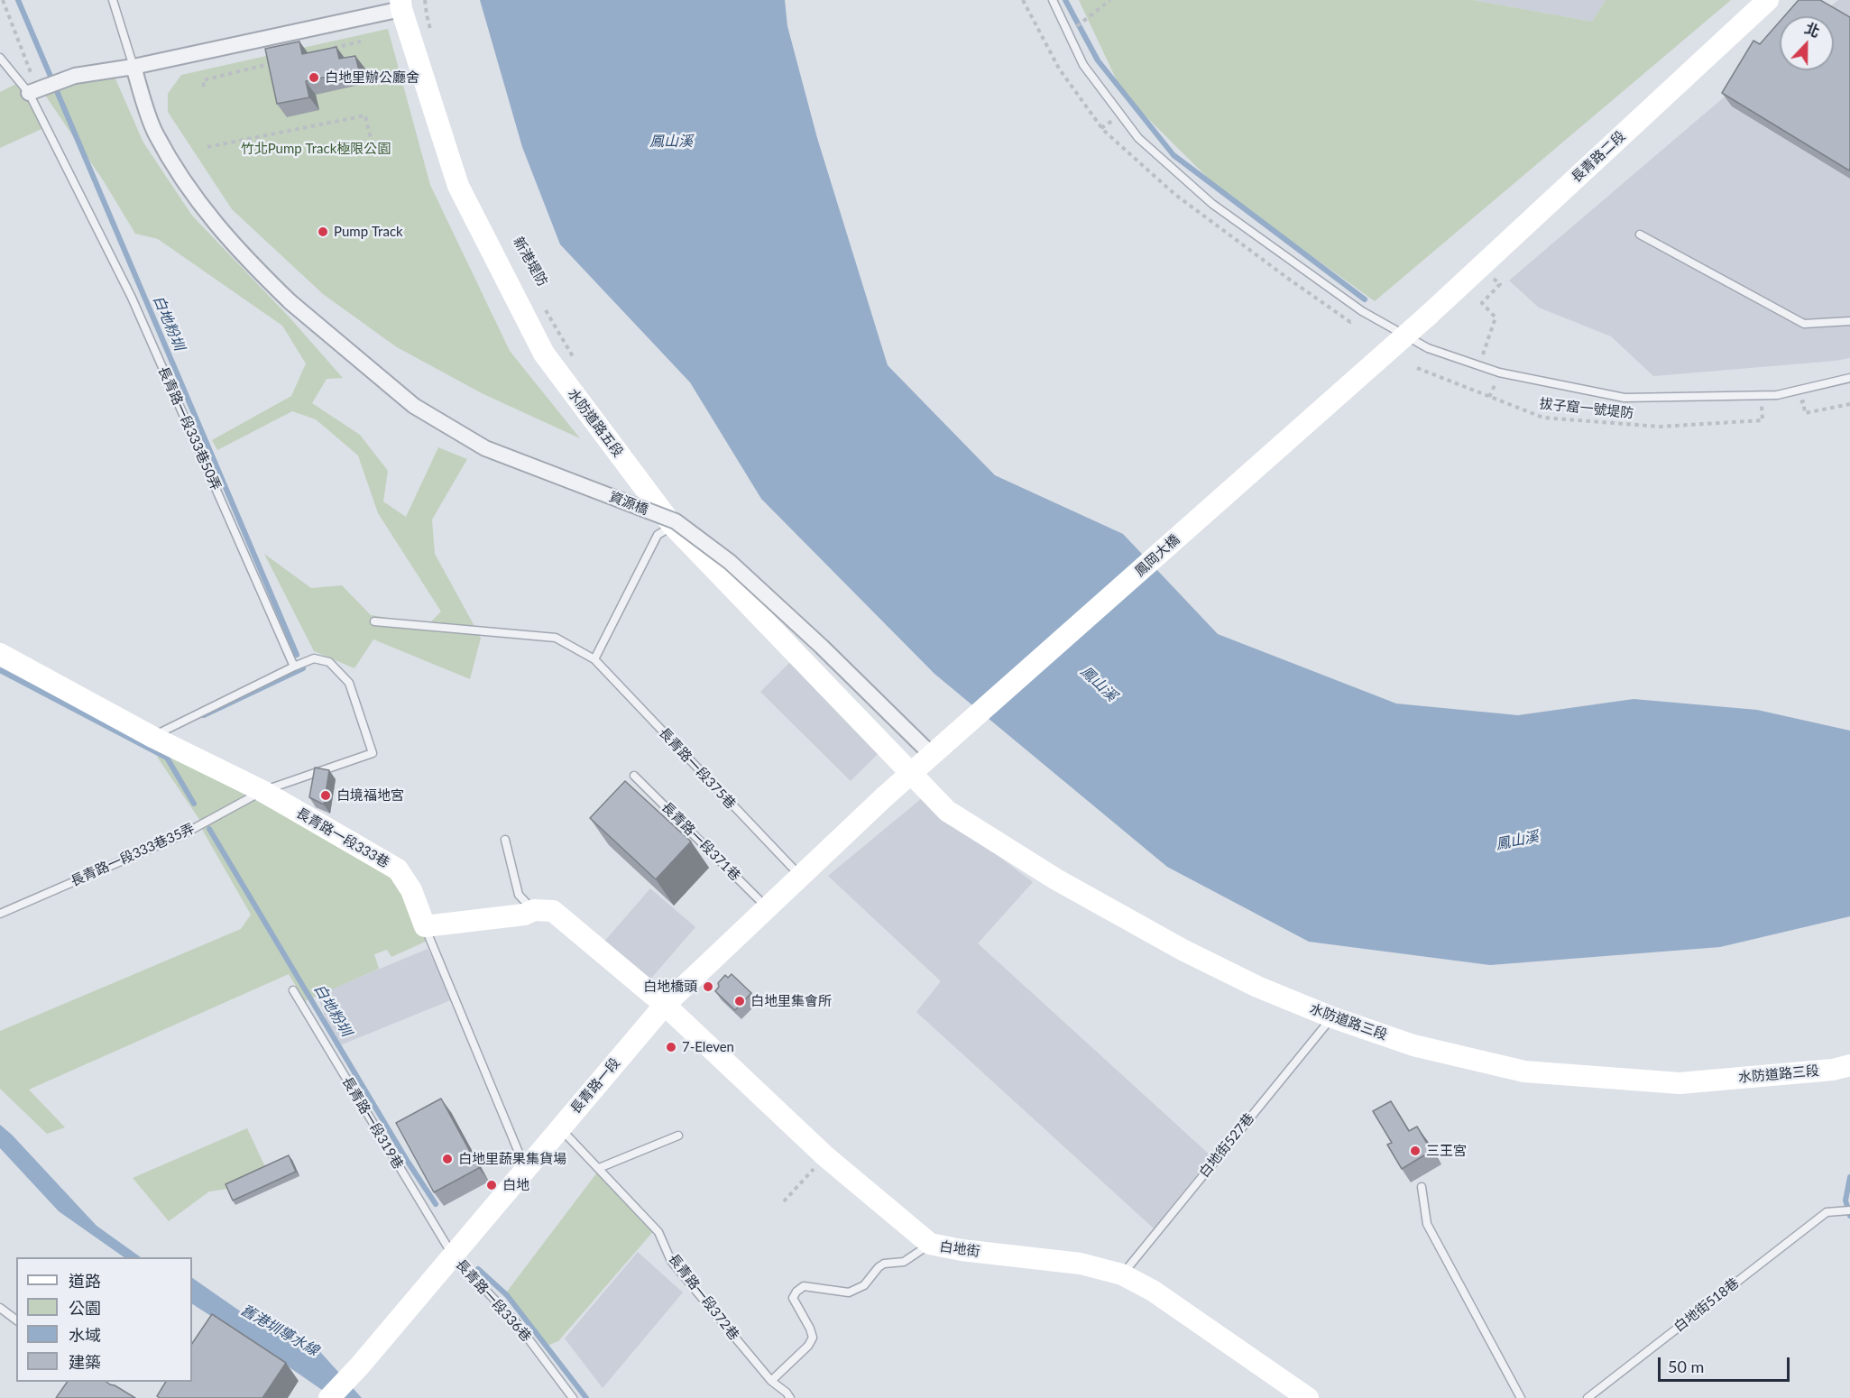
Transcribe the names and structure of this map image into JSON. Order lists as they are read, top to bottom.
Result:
{
  "streets": {
    "street": [
      "長青路二段",
      "水防道路五段",
      "資源橋",
      "鳳岡大橋",
      "長青路一段333巷",
      "水防道路三段",
      "長青路一段",
      "白地街"
    ],
    "lane": [
      "長青路一段333巷50弄",
      "長青路一段375巷",
      "長青路一段371巷",
      "長青路一段333巷35弄",
      "長青路一段319巷",
      "白地街527巷",
      "長青路一段372巷",
      "長青路一段336巷",
      "白地街518巷"
    ],
    "path": ["新港堤防", "拔子窟一號堤防"]
  },
  "crossings": [
    ["長青路二段", "鳳岡大橋"],
    ["水防道路五段", "水防道路三段"],
    ["長青路一段333巷50弄", "長青路一段333巷35弄"],
    ["資源橋", "鳳岡大橋"],
    ["鳳岡大橋", "長青路一段"],
    ["長青路一段375巷", "長青路一段"],
    ["長青路一段333巷", "長青路一段333巷35弄"],
    ["長青路一段333巷", "長青路一段"],
    ["長青路一段371巷", "長青路一段"],
    ["水防道路三段", "白地街527巷"],
    ["長青路一段", "長青路一段319巷"],
    ["長青路一段", "白地街"],
    ["長青路一段", "長青路一段372巷"],
    ["長青路一段", "長青路一段336巷"],
    ["長青路一段319巷", "長青路一段336巷"],
    ["白地街527巷", "白地街"]
  ],
  "water": ["鳳山溪", "白地粉圳", "舊港圳導水線"],
  "parks": ["竹北Pump Track極限公園"],
  "places": [
    "白地里辦公廳舍",
    "Pump Track",
    "白境福地宮",
    "白地橋頭",
    "白地里集會所",
    "7-Eleven",
    "三王宮",
    "白地里蔬果集貨場",
    "白地"
  ],
  "legend": [
    "道路",
    "公園",
    "水域",
    "建築"
  ],
  "scale_bar": "50 m",
  "north": "top"
}
